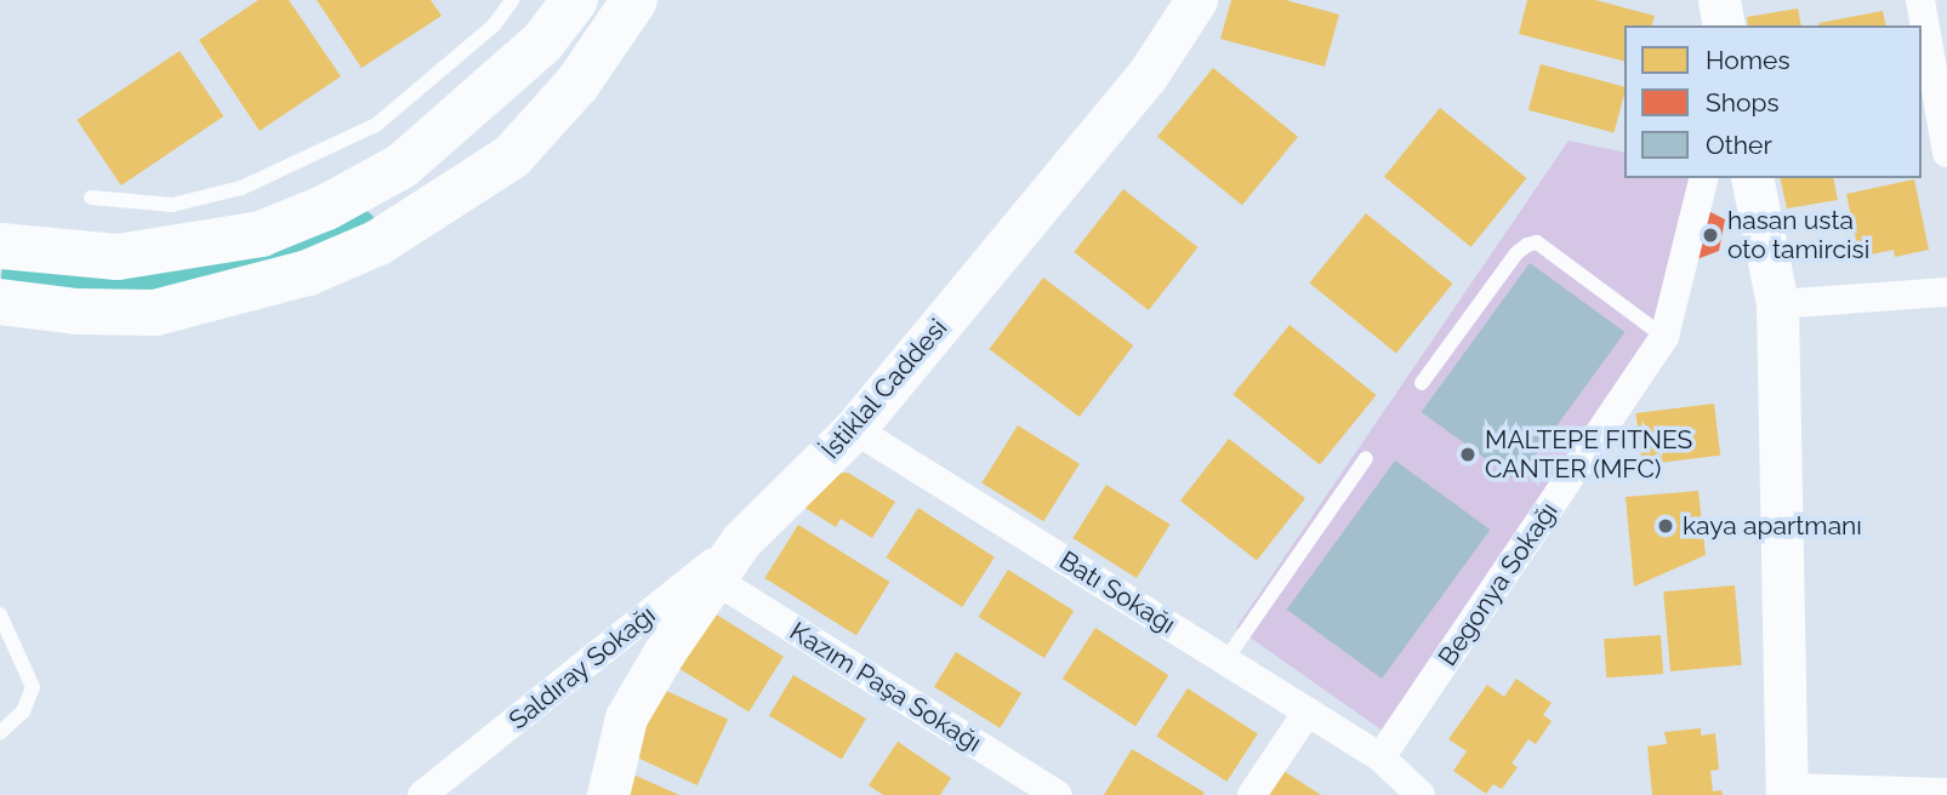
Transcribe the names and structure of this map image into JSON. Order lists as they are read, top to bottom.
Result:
{
  "streets": {
    "street": [
      "İstiklal Caddesi",
      "Begonya Sokağı",
      "Batı Sokağı",
      "Saldıray Sokağı",
      "Kazım Paşa Sokağı"
    ]
  },
  "crossings": [
    ["İstiklal Caddesi", "Batı Sokağı"],
    ["İstiklal Caddesi", "Saldıray Sokağı"],
    ["İstiklal Caddesi", "Kazım Paşa Sokağı"],
    ["Begonya Sokağı", "Batı Sokağı"]
  ],
  "places": ["hasan usta oto tamircisi", "MALTEPE FITNES CANTER (MFC)", "kaya apartmanı"],
  "legend": ["Homes", "Shops", "Other"]
}
